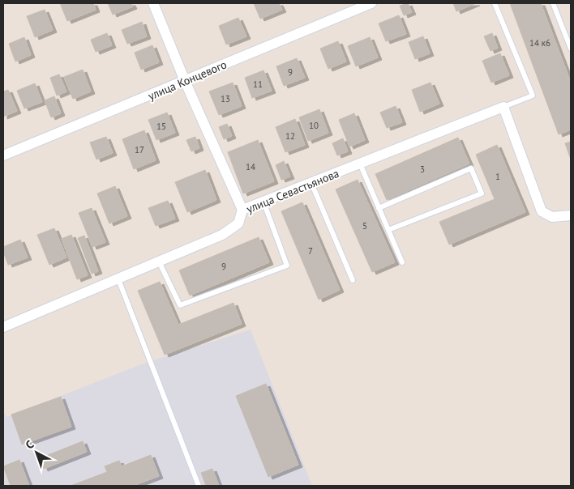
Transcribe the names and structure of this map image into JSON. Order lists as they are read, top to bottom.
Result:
{
  "streets": {
    "street": ["улица Концевого", "улица Севастьянова"]
  },
  "house_numbers": [
    "14 к6",
    "9",
    "11",
    "13",
    "10",
    "15",
    "12",
    "17",
    "14",
    "3",
    "1",
    "5",
    "7",
    "9"
  ],
  "north": "top left"
}
